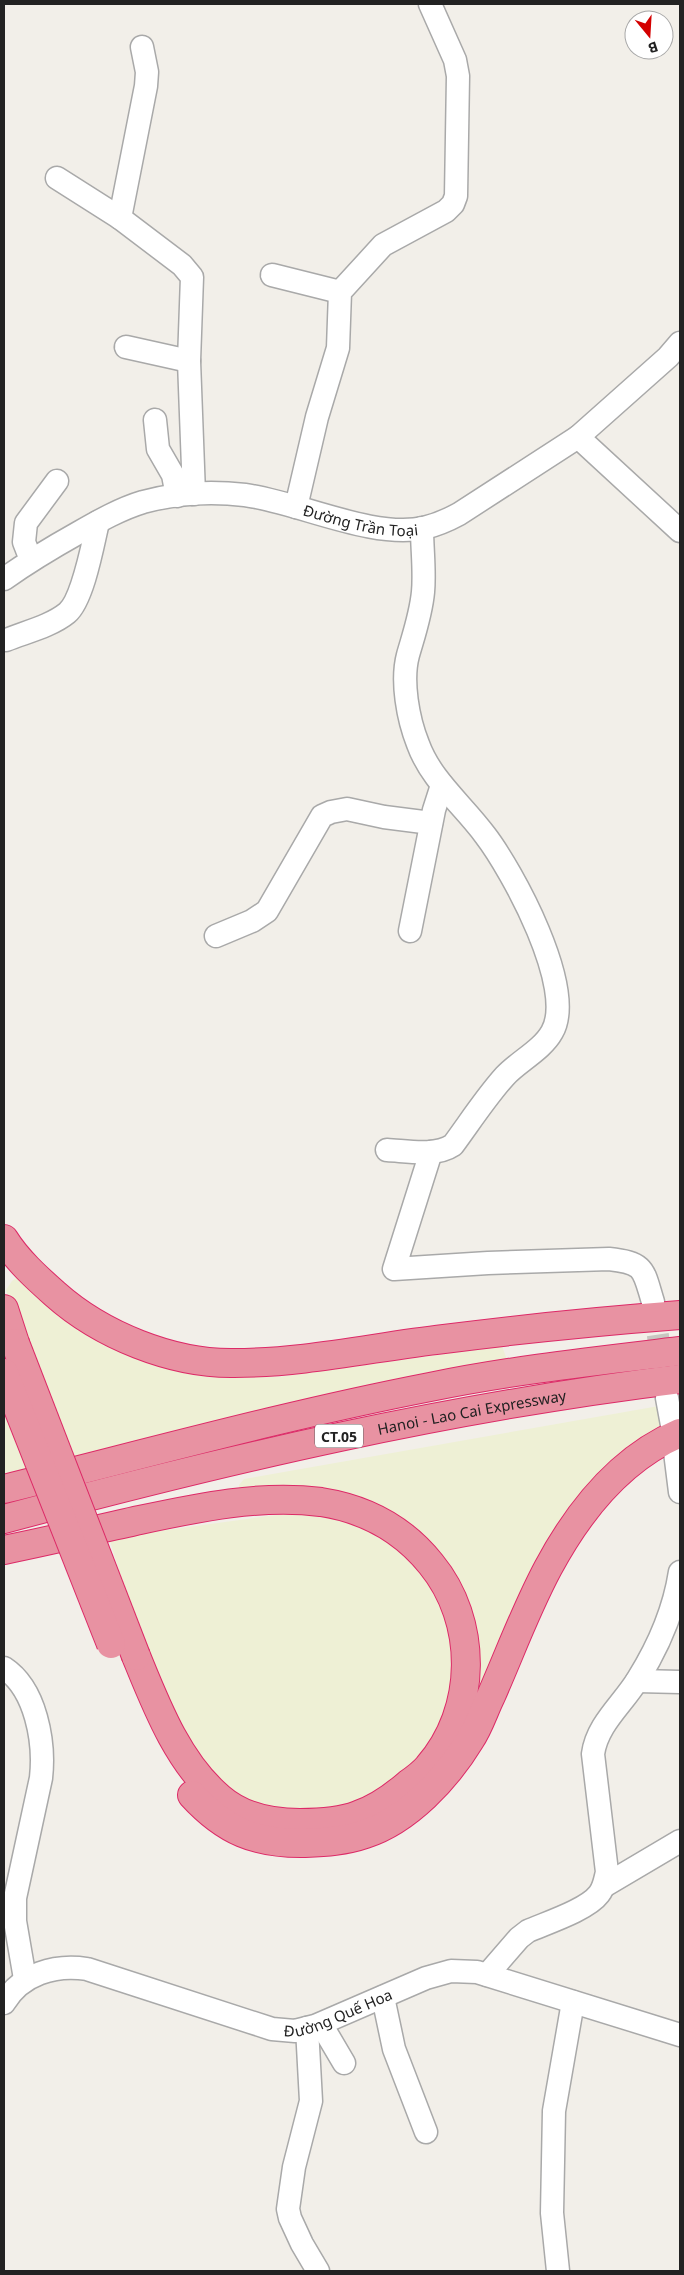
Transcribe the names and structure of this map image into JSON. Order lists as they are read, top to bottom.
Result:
{
  "streets": {
    "highway": ["Hanoi - Lao Cai Expressway", "CT.05"],
    "street": ["Đường Trần Toại", "Đường Quế Hoa"]
  },
  "north": "bottom"
}
